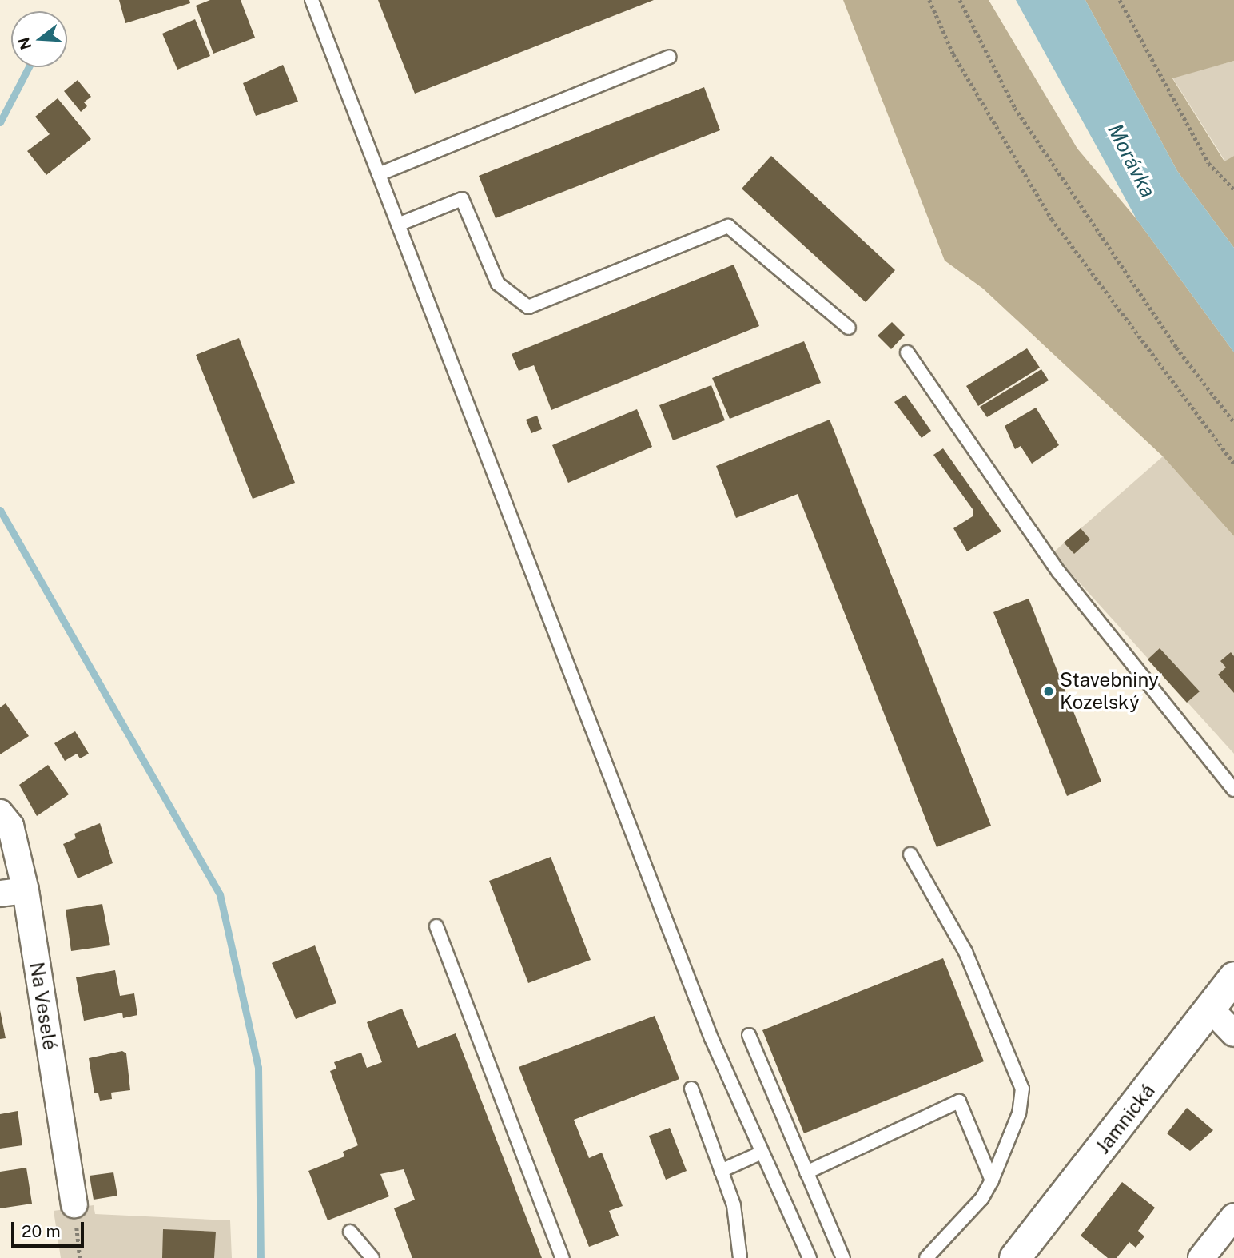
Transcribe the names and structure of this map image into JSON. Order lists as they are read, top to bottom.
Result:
{
  "streets": {
    "main road": ["Jamnická"],
    "street": ["Na Veselé"]
  },
  "water": ["Morávka"],
  "places": ["Stavebniny Kozelský"],
  "scale_bar": "20 m",
  "north": "left"
}
